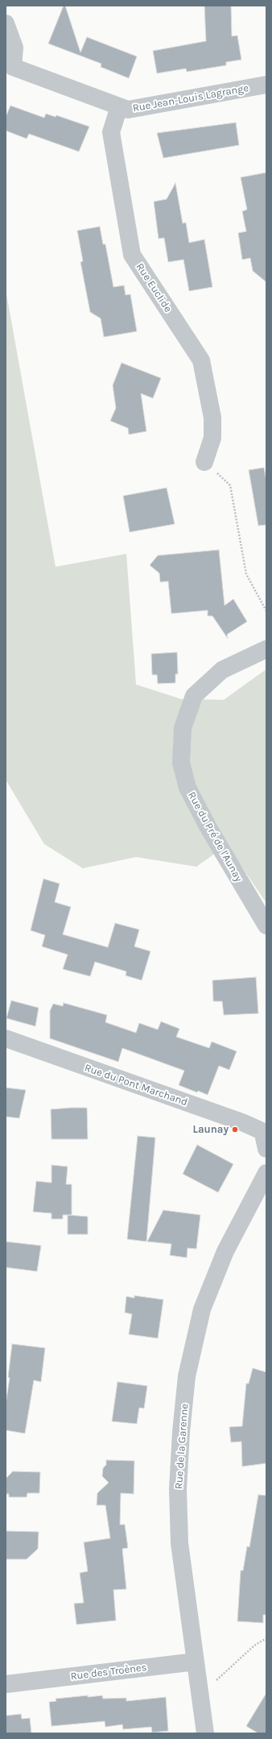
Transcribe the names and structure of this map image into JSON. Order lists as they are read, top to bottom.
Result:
{
  "streets": {
    "street": [
      "Rue Jean-Louis Lagrange",
      "Rue Euclide",
      "Rue du Pré de l'Aunay",
      "Rue du Pont Marchand",
      "Rue de la Garenne",
      "Rue des Troènes"
    ]
  },
  "crossings": [
    ["Rue Jean-Louis Lagrange", "Rue Euclide"],
    ["Rue de la Garenne", "Rue des Troènes"]
  ],
  "places": ["Launay"]
}
